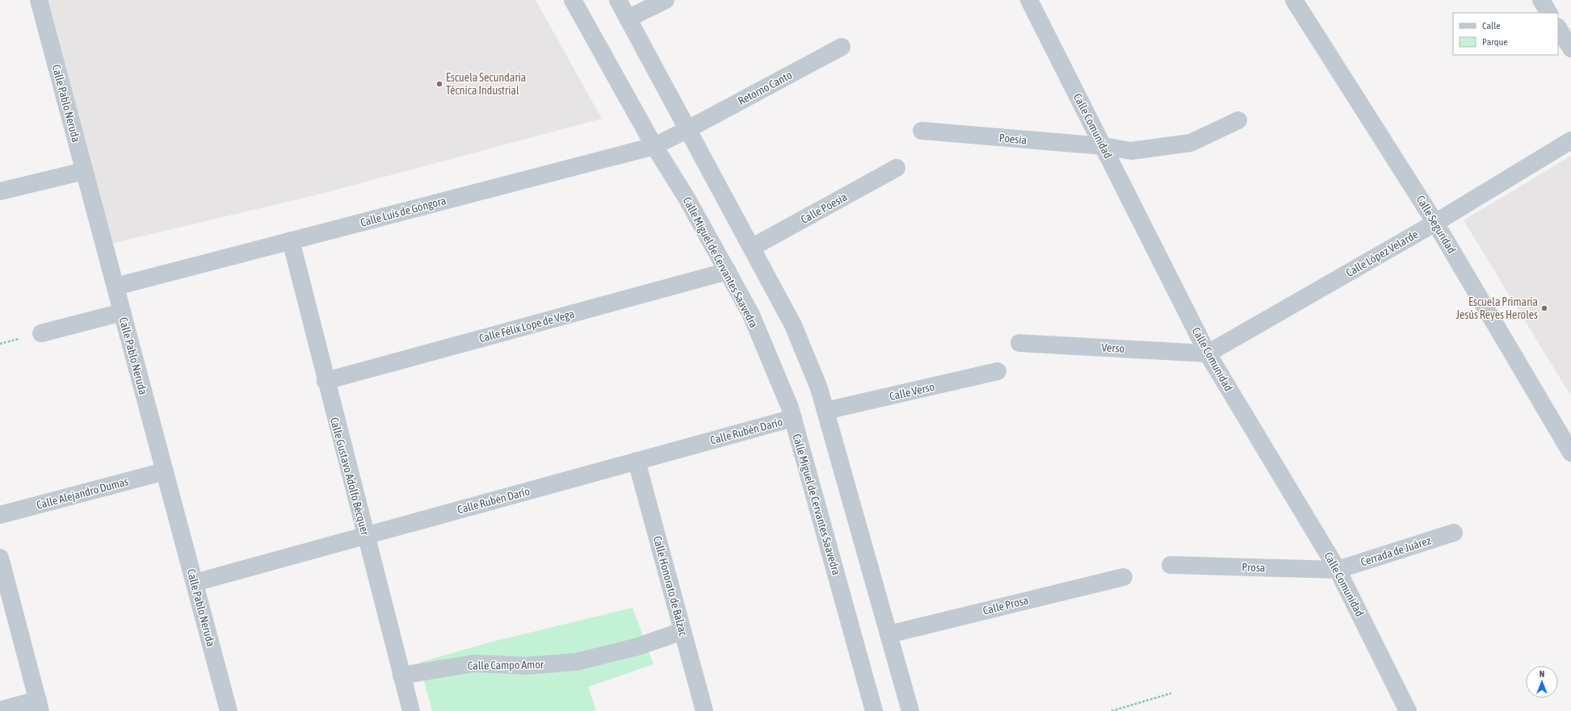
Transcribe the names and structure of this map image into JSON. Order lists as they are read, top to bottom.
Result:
{
  "streets": {
    "street": [
      "Retorno Canto",
      "Calle Pablo Neruda",
      "Calle Comunidad",
      "Poesia",
      "Calle Poesía",
      "Calle Luis de Góngora",
      "Calle Seguridad",
      "Calle López Velarde",
      "Calle Miguel de Cervantes Saavedra",
      "Calle Félix Lope de Vega",
      "Verso",
      "Calle Verso",
      "Calle Rubén Darío",
      "Calle Gustavo Adolfo Bécquer",
      "Calle Alejandro Dumas",
      "Cerrada de Juárez",
      "Prosa",
      "Calle Honorato de Balzac",
      "Calle Prosa",
      "Calle Campo Amor"
    ]
  },
  "crossings": [
    ["Retorno Canto", "Calle Luis de Góngora"],
    ["Calle Pablo Neruda", "Calle Luis de Góngora"],
    ["Calle Pablo Neruda", "Calle Rubén Darío"],
    ["Calle Pablo Neruda", "Calle Alejandro Dumas"],
    ["Calle Comunidad", "Poesia"],
    ["Calle Comunidad", "Calle López Velarde"],
    ["Calle Comunidad", "Verso"],
    ["Calle Comunidad", "Cerrada de Juárez"],
    ["Calle Comunidad", "Prosa"],
    ["Calle Luis de Góngora", "Calle Miguel de Cervantes Saavedra"],
    ["Calle Luis de Góngora", "Calle Gustavo Adolfo Bécquer"],
    ["Calle Seguridad", "Calle López Velarde"],
    ["Calle López Velarde", "Verso"],
    ["Calle Miguel de Cervantes Saavedra", "Calle Félix Lope de Vega"],
    ["Calle Miguel de Cervantes Saavedra", "Calle Rubén Darío"],
    ["Calle Félix Lope de Vega", "Calle Gustavo Adolfo Bécquer"],
    ["Calle Rubén Darío", "Calle Gustavo Adolfo Bécquer"],
    ["Calle Rubén Darío", "Calle Honorato de Balzac"],
    ["Calle Gustavo Adolfo Bécquer", "Calle Campo Amor"],
    ["Cerrada de Juárez", "Prosa"],
    ["Calle Honorato de Balzac", "Calle Campo Amor"]
  ],
  "places": ["Escuela Secundaria Técnica Industrial", "Escuela Primaria Jesús Reyes Heroles"],
  "legend": ["Calle", "Parque"],
  "north": "top"
}
